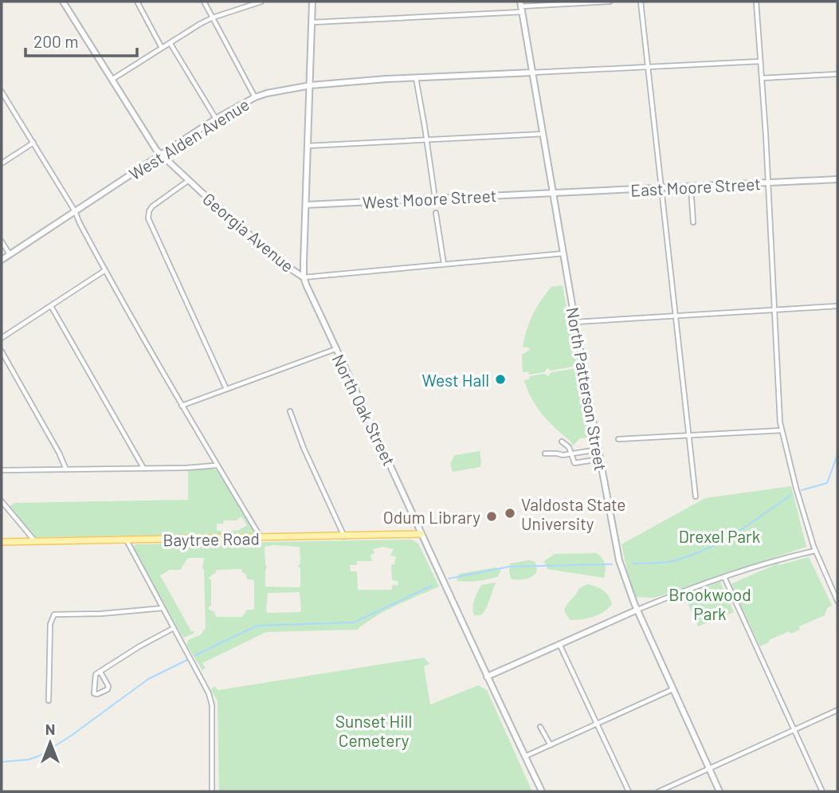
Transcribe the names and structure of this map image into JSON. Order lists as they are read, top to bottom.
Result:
{
  "streets": {
    "main road": ["Baytree Road"],
    "street": [
      "West Alden Avenue",
      "East Moore Street",
      "West Moore Street",
      "Georgia Avenue",
      "North Patterson Street",
      "North Oak Street"
    ]
  },
  "crossings": [
    ["West Alden Avenue", "Georgia Avenue"],
    ["West Alden Avenue", "North Patterson Street"],
    ["West Alden Avenue", "North Oak Street"],
    ["East Moore Street", "West Moore Street"],
    ["East Moore Street", "North Patterson Street"],
    ["West Moore Street", "North Patterson Street"],
    ["West Moore Street", "North Oak Street"],
    ["Georgia Avenue", "North Patterson Street"],
    ["Georgia Avenue", "North Oak Street"],
    ["North Oak Street", "Baytree Road"]
  ],
  "parks": ["Drexel Park", "Brookwood Park", "Sunset Hill Cemetery"],
  "places": ["West Hall", "Valdosta State University", "Odum Library"],
  "scale_bar": "200 m",
  "north": "top"
}
